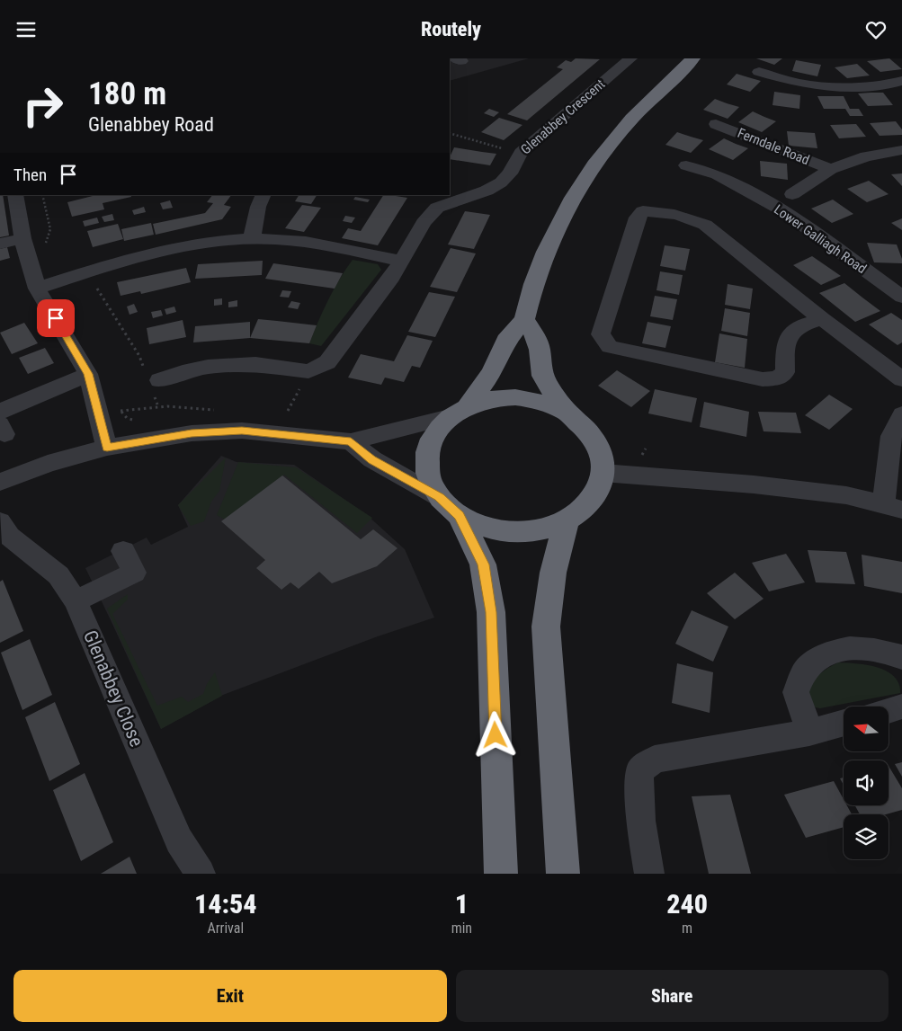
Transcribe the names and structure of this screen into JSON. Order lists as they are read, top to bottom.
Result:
{
  "streets": {
    "street": [
      "Glenabbey Crescent",
      "Ferndale Road",
      "Lower Galliagh Road",
      "Glenabbey Close"
    ]
  },
  "north": "left",
  "page": {
    "header": "Routely",
    "turn": ["180 m", "Glenabbey Road"],
    "then": "Then",
    "eta": [
      "14:54",
      "Arrival",
      "1",
      "min",
      "240",
      "m"
    ],
    "buttons": ["Exit", "Share"]
  }
}
